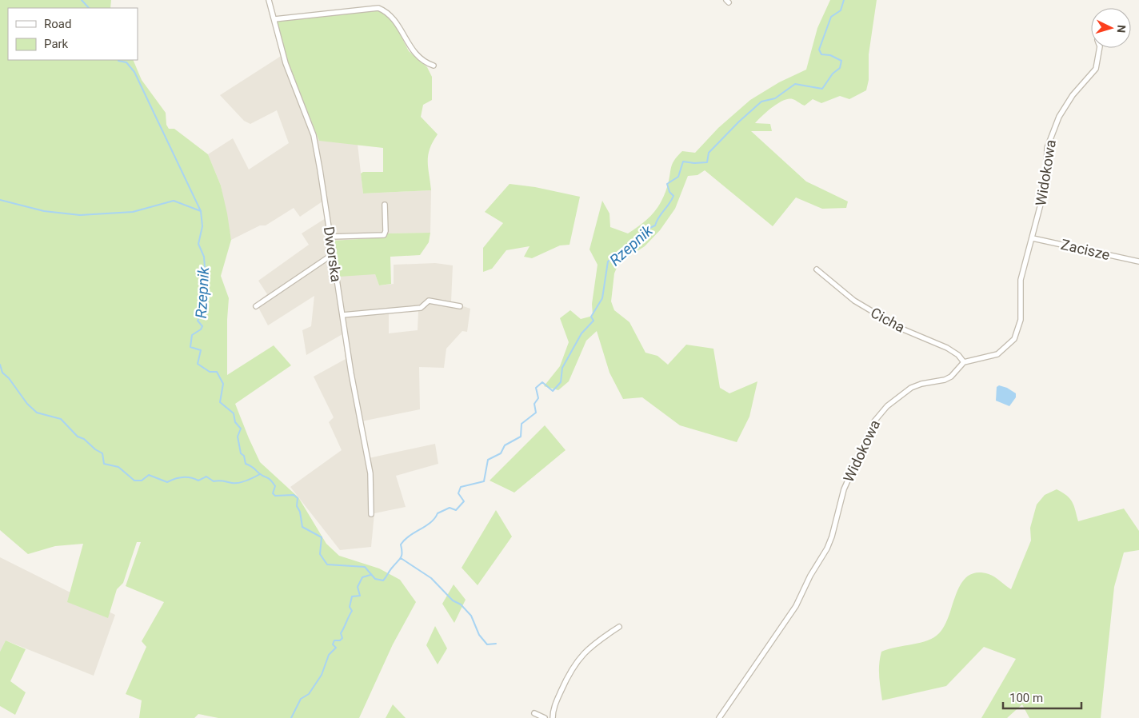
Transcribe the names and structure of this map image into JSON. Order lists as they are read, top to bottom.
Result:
{
  "streets": {
    "street": [
      "Widokowa",
      "Zacisze",
      "Dworska",
      "Cicha"
    ]
  },
  "crossings": [
    ["Widokowa", "Zacisze"],
    ["Widokowa", "Cicha"]
  ],
  "water": ["Rzepnik"],
  "legend": ["Road", "Park"],
  "scale_bar": "100 m",
  "north": "right"
}
